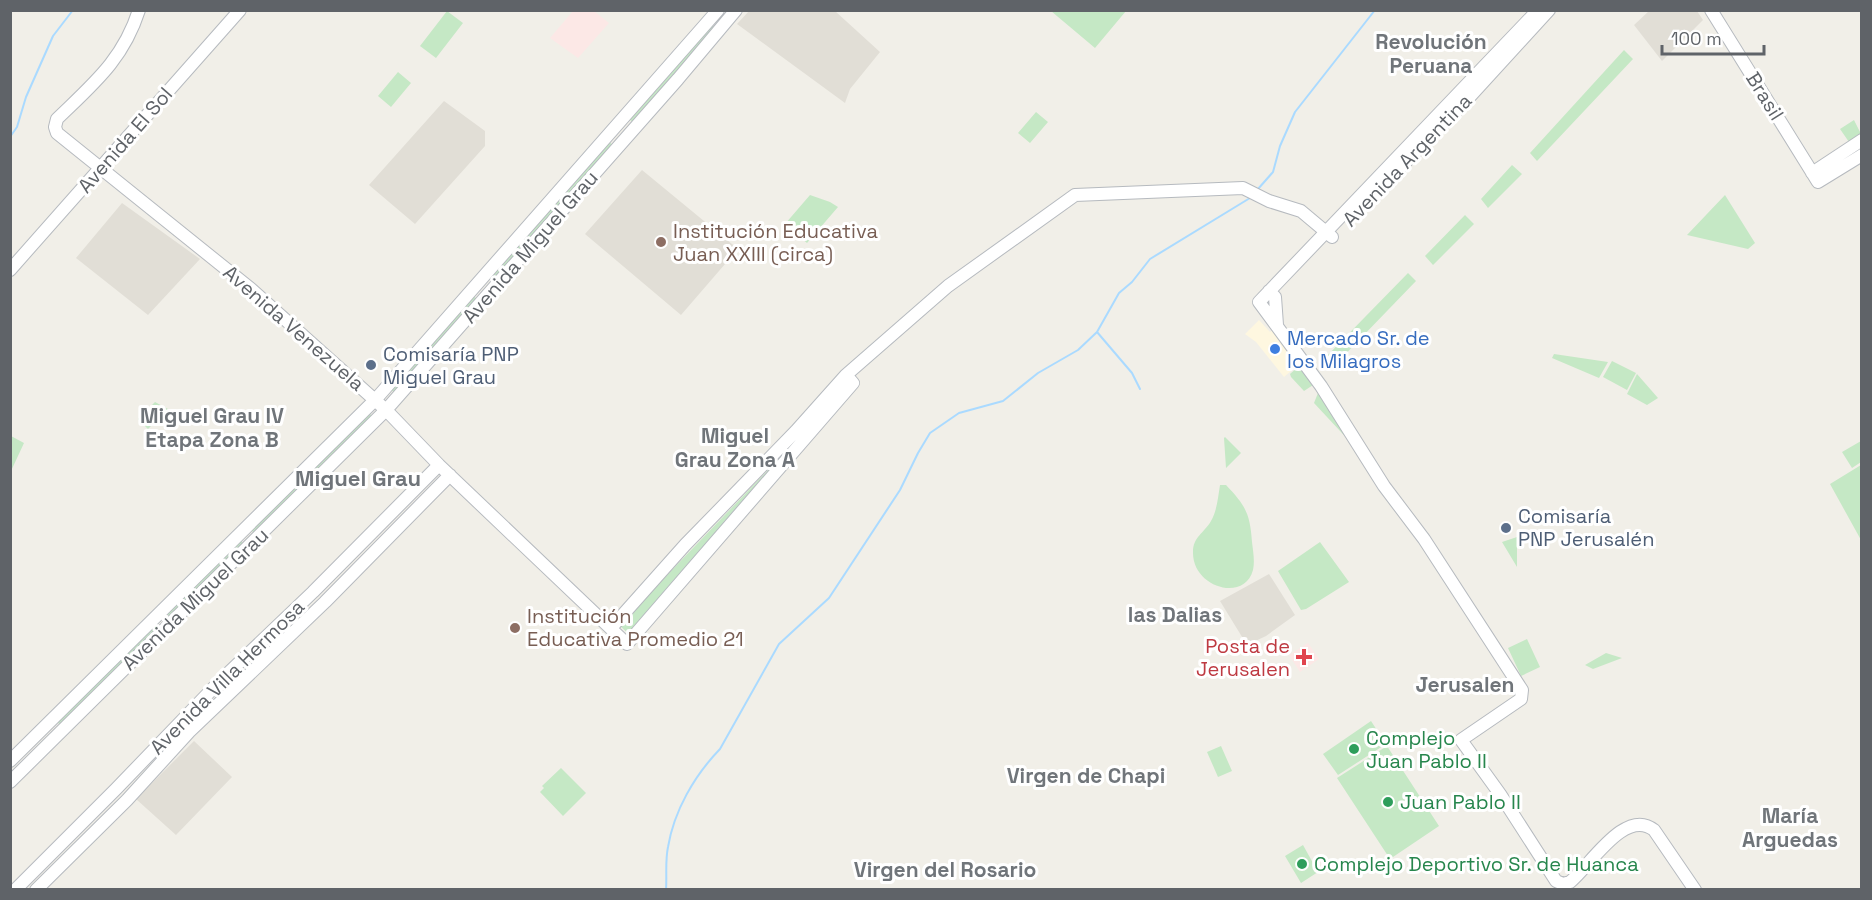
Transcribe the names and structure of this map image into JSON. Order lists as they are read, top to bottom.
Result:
{
  "streets": {
    "street": [
      "Brasil",
      "Avenida El Sol",
      "Avenida Argentina",
      "Avenida Miguel Grau",
      "Avenida Venezuela",
      "Avenida Villa Hermosa"
    ]
  },
  "crossings": [
    ["Avenida El Sol", "Avenida Venezuela"],
    ["Avenida Miguel Grau", "Avenida Venezuela"],
    ["Avenida Venezuela", "Avenida Villa Hermosa"]
  ],
  "districts": [
    "Revolución Peruana",
    "Miguel Grau IV Etapa Zona B",
    "Miguel Grau Zona A",
    "Miguel Grau",
    "las Dalias",
    "Jerusalen",
    "Virgen de Chapi",
    "María Arguedas",
    "Virgen del Rosario"
  ],
  "places": {
    "other": [
      "Institución Educativa Juan XXIII (circa)",
      "Mercado Sr. de los Milagros",
      "Comisaría PNP Miguel Grau",
      "Comisaría PNP Jerusalén",
      "Institución Educativa Promedio 21",
      "Complejo Juan Pablo II",
      "Juan Pablo II",
      "Complejo Deportivo Sr. de Huanca"
    ],
    "health": ["Posta de Jerusalen"]
  },
  "scale_bar": "100 m"
}
